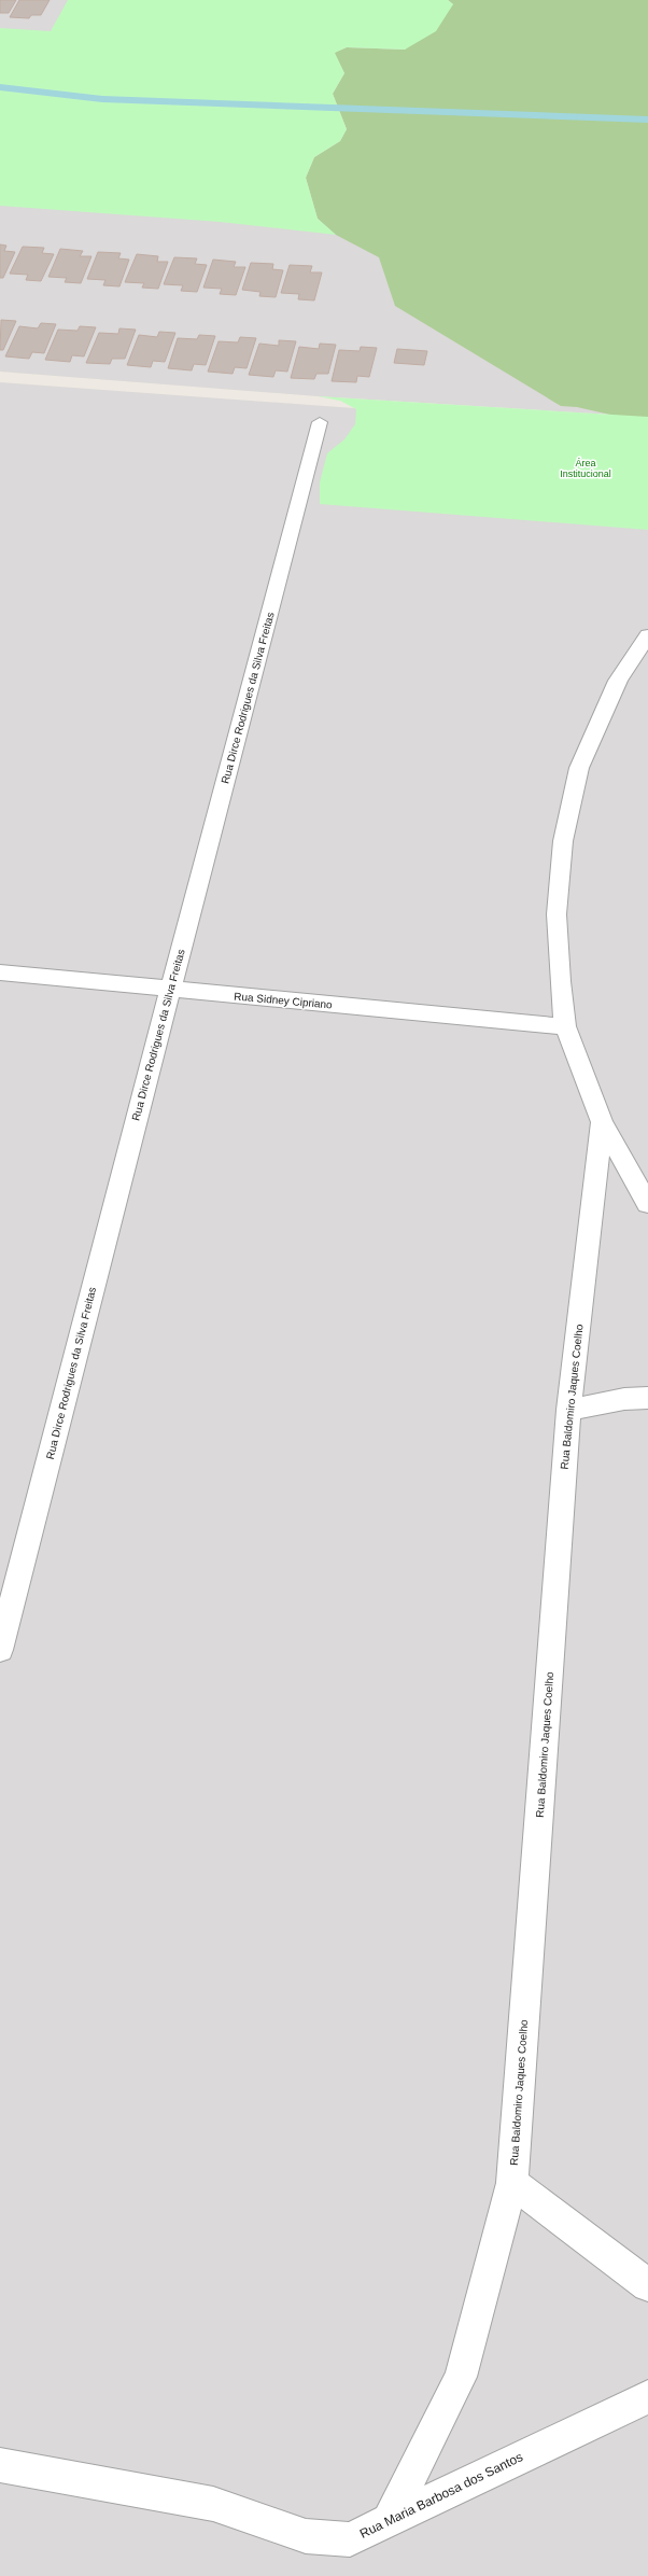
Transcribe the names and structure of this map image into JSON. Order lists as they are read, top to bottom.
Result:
{
  "streets": {
    "street": [
      "Rua Dirce Rodrigues da Silva Freitas",
      "Rua Sidney Cipriano",
      "Rua Baldomiro Jaques Coelho",
      "Rua Maria Barbosa dos Santos"
    ]
  },
  "crossings": [
    ["Rua Dirce Rodrigues da Silva Freitas", "Rua Sidney Cipriano"],
    ["Rua Sidney Cipriano", "Rua Baldomiro Jaques Coelho"],
    ["Rua Baldomiro Jaques Coelho", "Rua Maria Barbosa dos Santos"]
  ],
  "parks": ["Área Institucional"]
}
